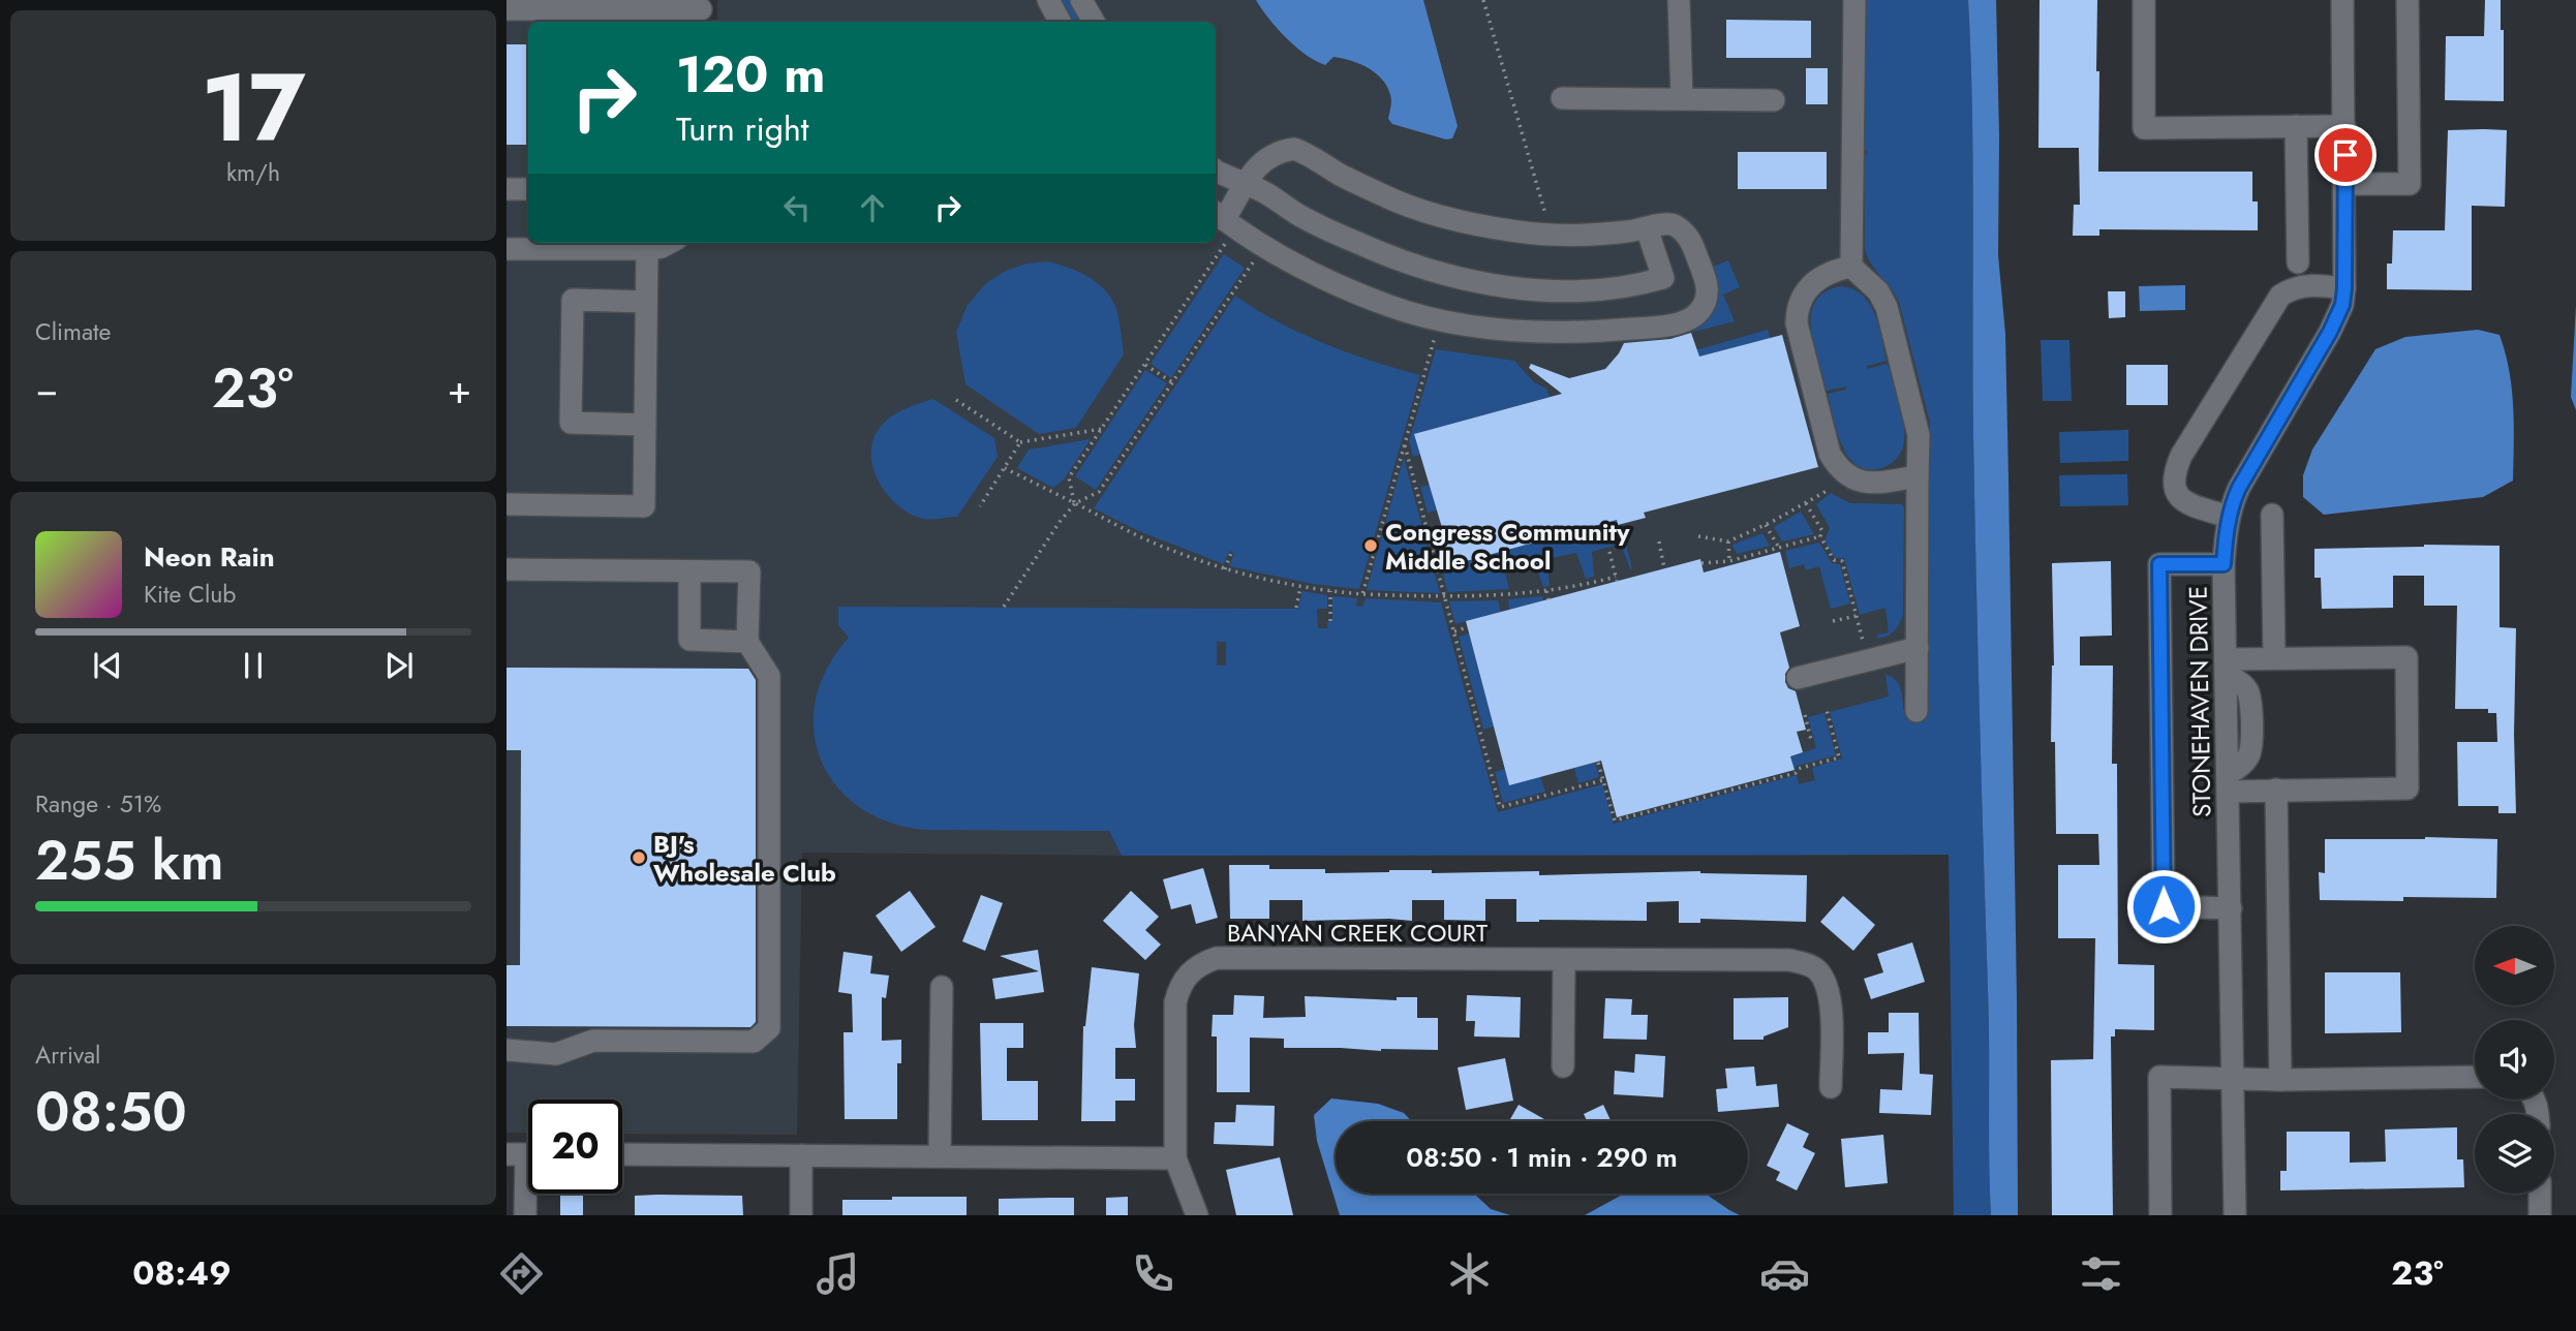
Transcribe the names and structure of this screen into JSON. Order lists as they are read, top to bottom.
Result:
{
  "streets": {
    "street": ["STONEHAVEN DRIVE", "BANYAN CREEK COURT"]
  },
  "places": ["Congress Community Middle School", "BJ's Wholesale Club"],
  "north": "left",
  "page": {
    "tile": [
      ["17", "km/h"],
      "Climate",
      ["Range · 51%", "255 km"],
      ["Arrival", "08:50"]
    ],
    "turn": ["120 m", "Turn right"],
    "heat": ["−", "23°", "+"],
    "song": ["Neon Rain", "Kite Club"],
    "limit": "20",
    "trip": "08:50 · 1 min · 290 m",
    "tabs": ["08:49", "23°"]
  }
}
